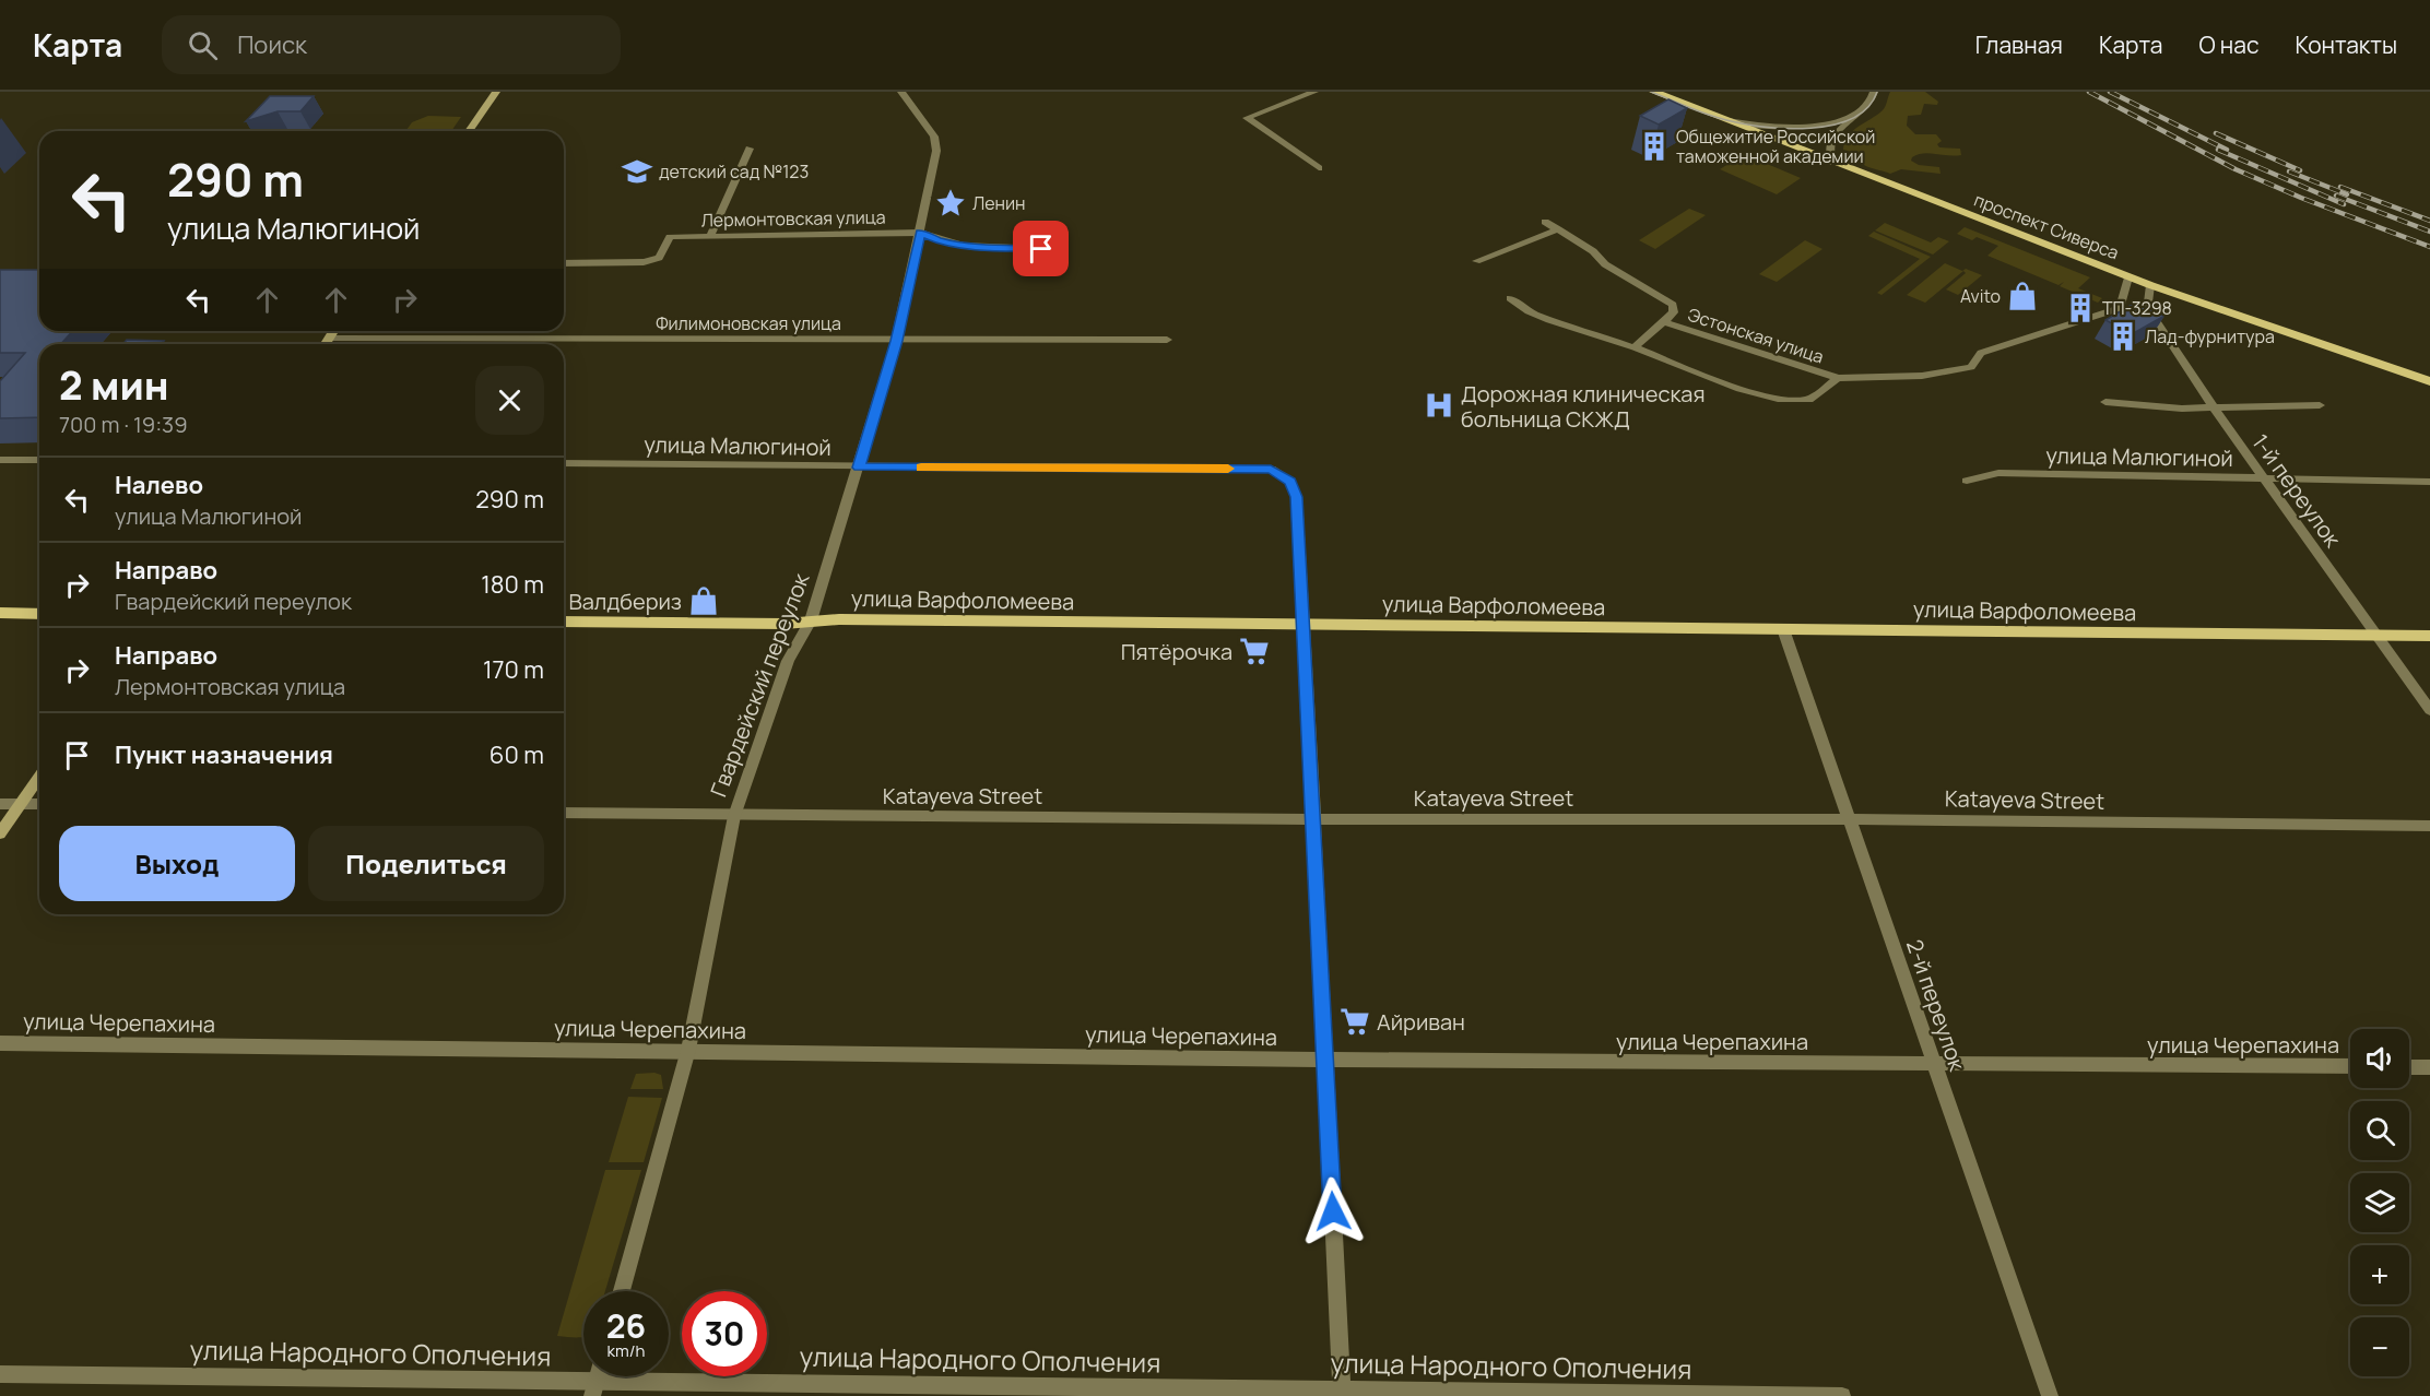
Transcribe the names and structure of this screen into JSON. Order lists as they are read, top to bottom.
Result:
{
  "streets": {
    "main road": ["проспект Сиверса", "улица Варфоломеева"],
    "street": [
      "Лермонтовская улица",
      "Филимоновская улица",
      "Эстонская улица",
      "улица Малюгиной",
      "1-й переулок",
      "Гвардейский переулок",
      "Katayeva Street",
      "2-й переулок",
      "улица Черепахина",
      "улица Народного Ополчения"
    ]
  },
  "crossings": [
    ["Лермонтовская улица", "Гвардейский переулок"],
    ["проспект Сиверса", "1-й переулок"],
    ["Филимоновская улица", "Гвардейский переулок"],
    ["улица Малюгиной", "1-й переулок"],
    ["улица Малюгиной", "улица Варфоломеева"],
    ["улица Малюгиной", "Гвардейский переулок"],
    ["1-й переулок", "улица Варфоломеева"],
    ["улица Варфоломеева", "Гвардейский переулок"],
    ["улица Варфоломеева", "2-й переулок"],
    ["Гвардейский переулок", "Katayeva Street"],
    ["Гвардейский переулок", "улица Черепахина"],
    ["Katayeva Street", "2-й переулок"],
    ["2-й переулок", "улица Черепахина"]
  ],
  "places": {
    "building": ["Общежитие Российской таможенной академии", "ТП-3298", "Лад-фурнитура"],
    "school or university": ["детский сад №123"],
    "place": ["Ленин"],
    "shop": ["Avito", "Валдбериз"],
    "hospital": ["Дорожная клиническая больница СКЖД"],
    "supermarket": ["Пятёрочка", "Айриван"]
  },
  "page": {
    "header": "Карта",
    "search": "Поиск",
    "nav": [
      "Главная",
      "Карта",
      "О нас",
      "Контакты"
    ],
    "turn": ["290 m", "улица Малюгиной"],
    "heading": ["2 мин", "700 m · 19:39"],
    "list": [
      {
        "name": "Налево",
        "note": "улица Малюгиной",
        "value": "290 m"
      },
      {
        "name": "Направо",
        "note": "Гвардейский переулок",
        "value": "180 m"
      },
      {
        "name": "Направо",
        "note": "Лермонтовская улица",
        "value": "170 m"
      },
      {
        "name": "Пункт назначения",
        "value": "60 m"
      }
    ],
    "buttons": ["Выход", "Поделиться"],
    "map_buttons": ["+", "−"],
    "speed": "26 km/h",
    "limit": "30"
  }
}
